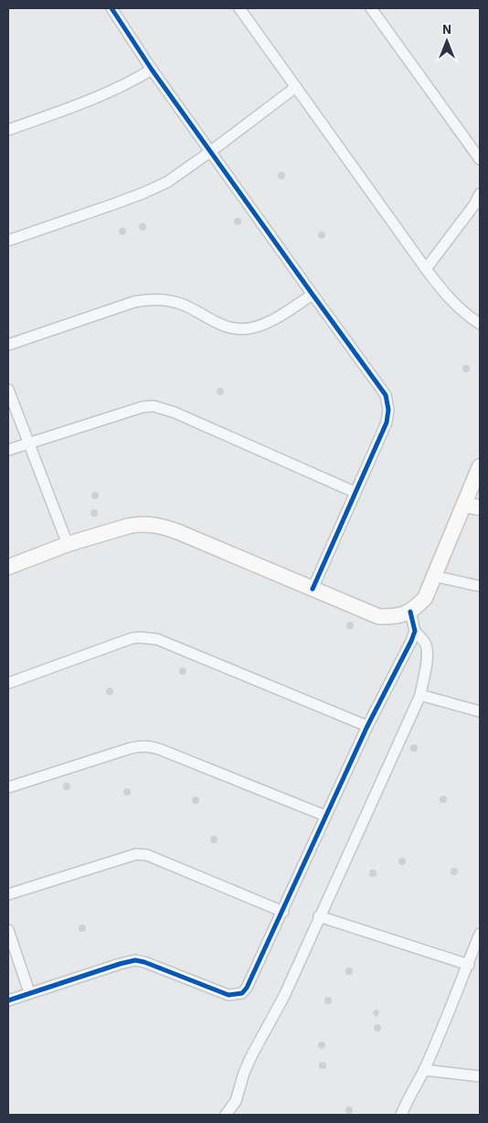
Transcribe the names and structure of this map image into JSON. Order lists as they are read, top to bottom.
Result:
{
  "north": "top"
}
